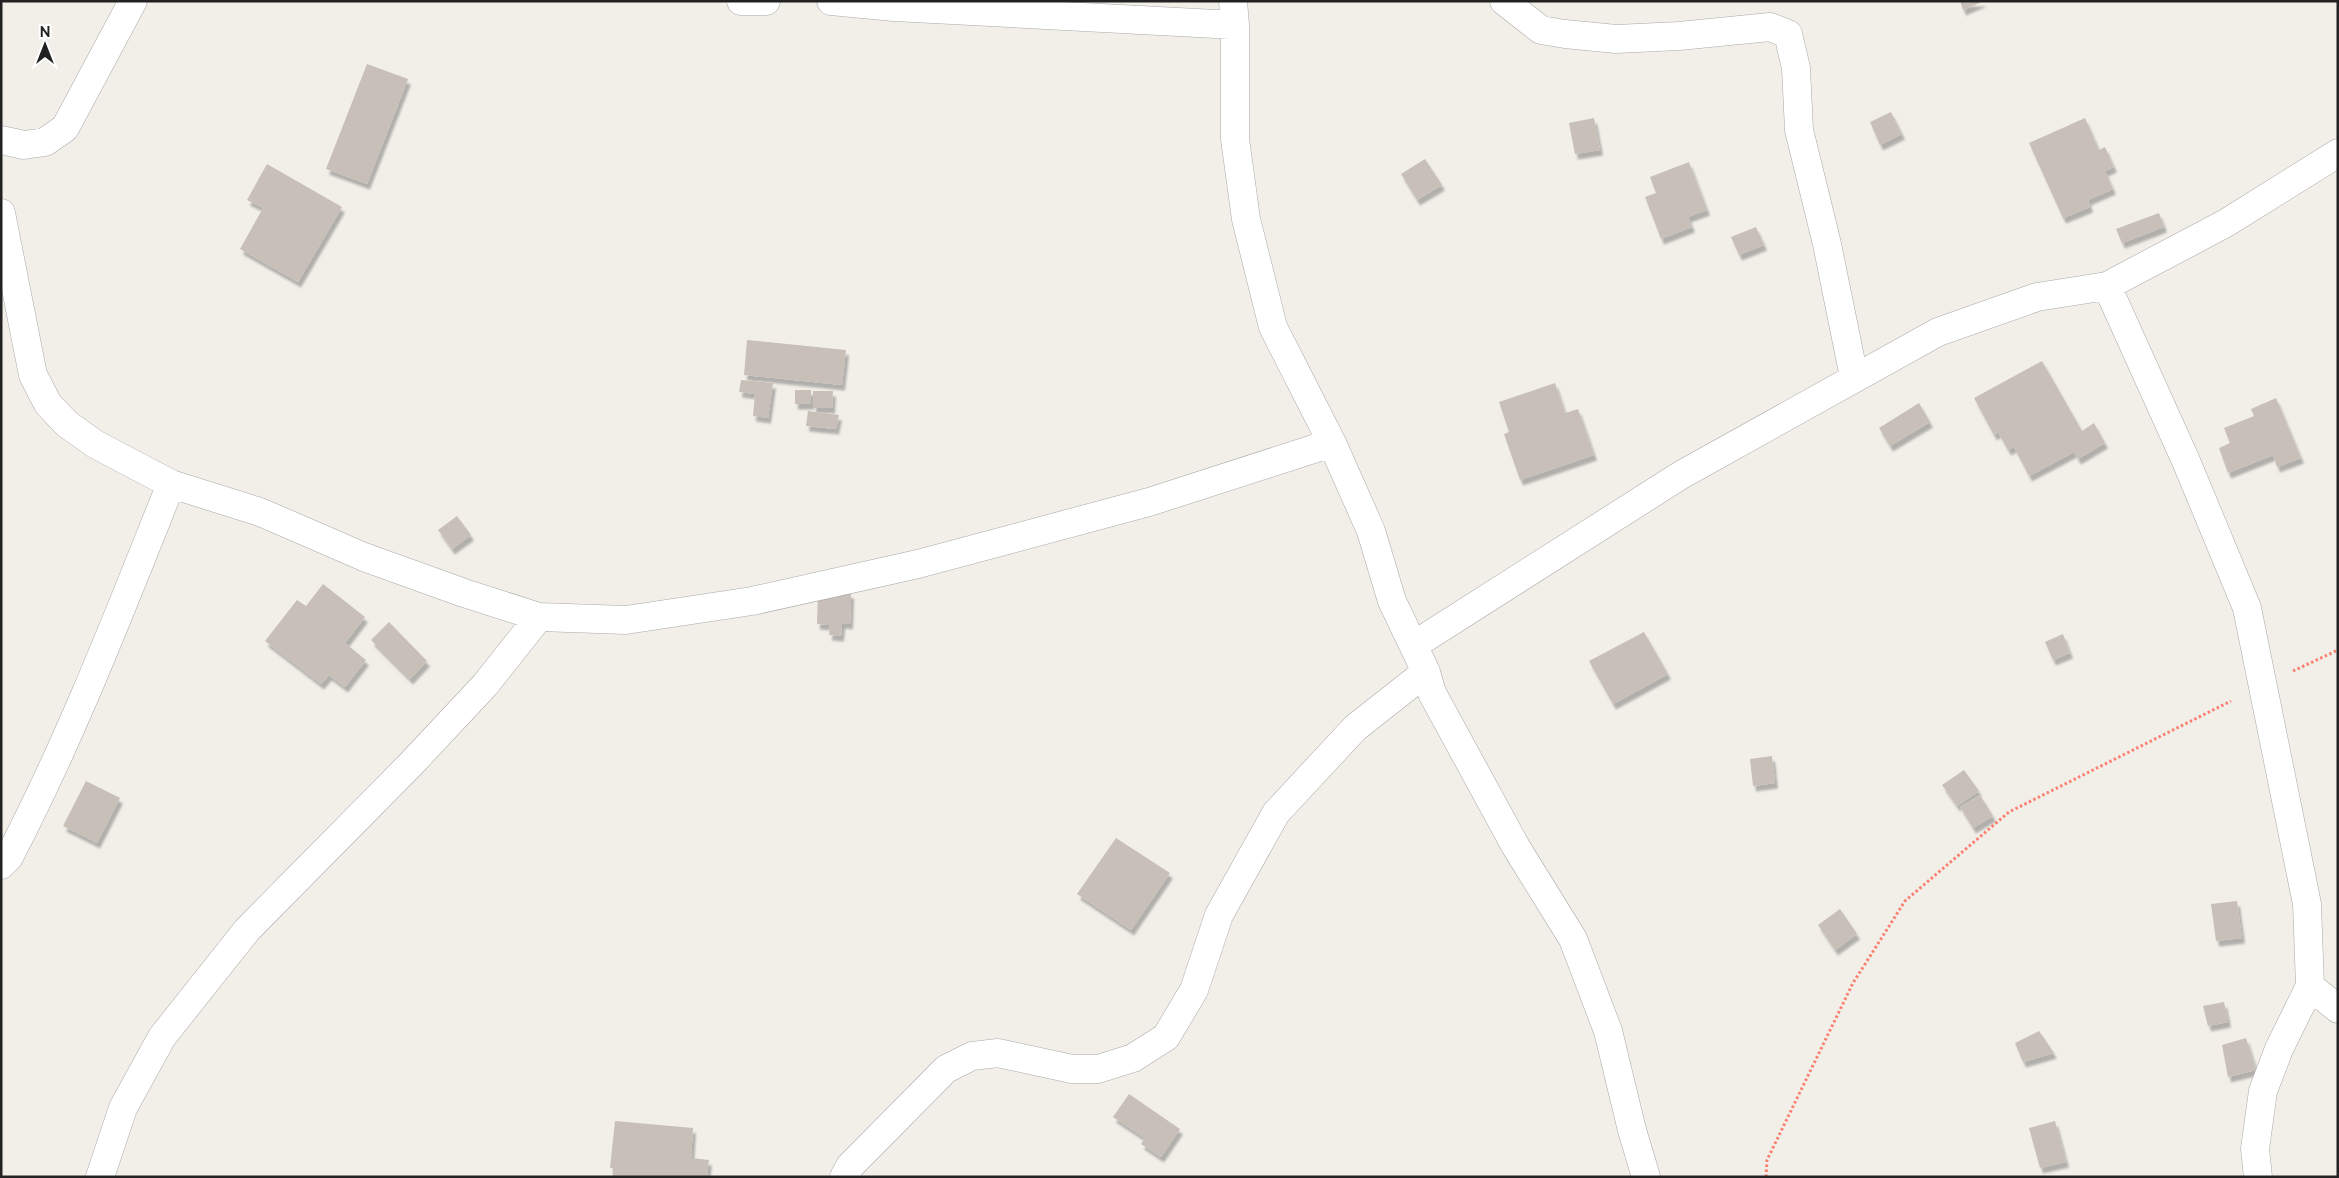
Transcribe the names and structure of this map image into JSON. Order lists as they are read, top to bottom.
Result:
{
  "north": "top"
}
